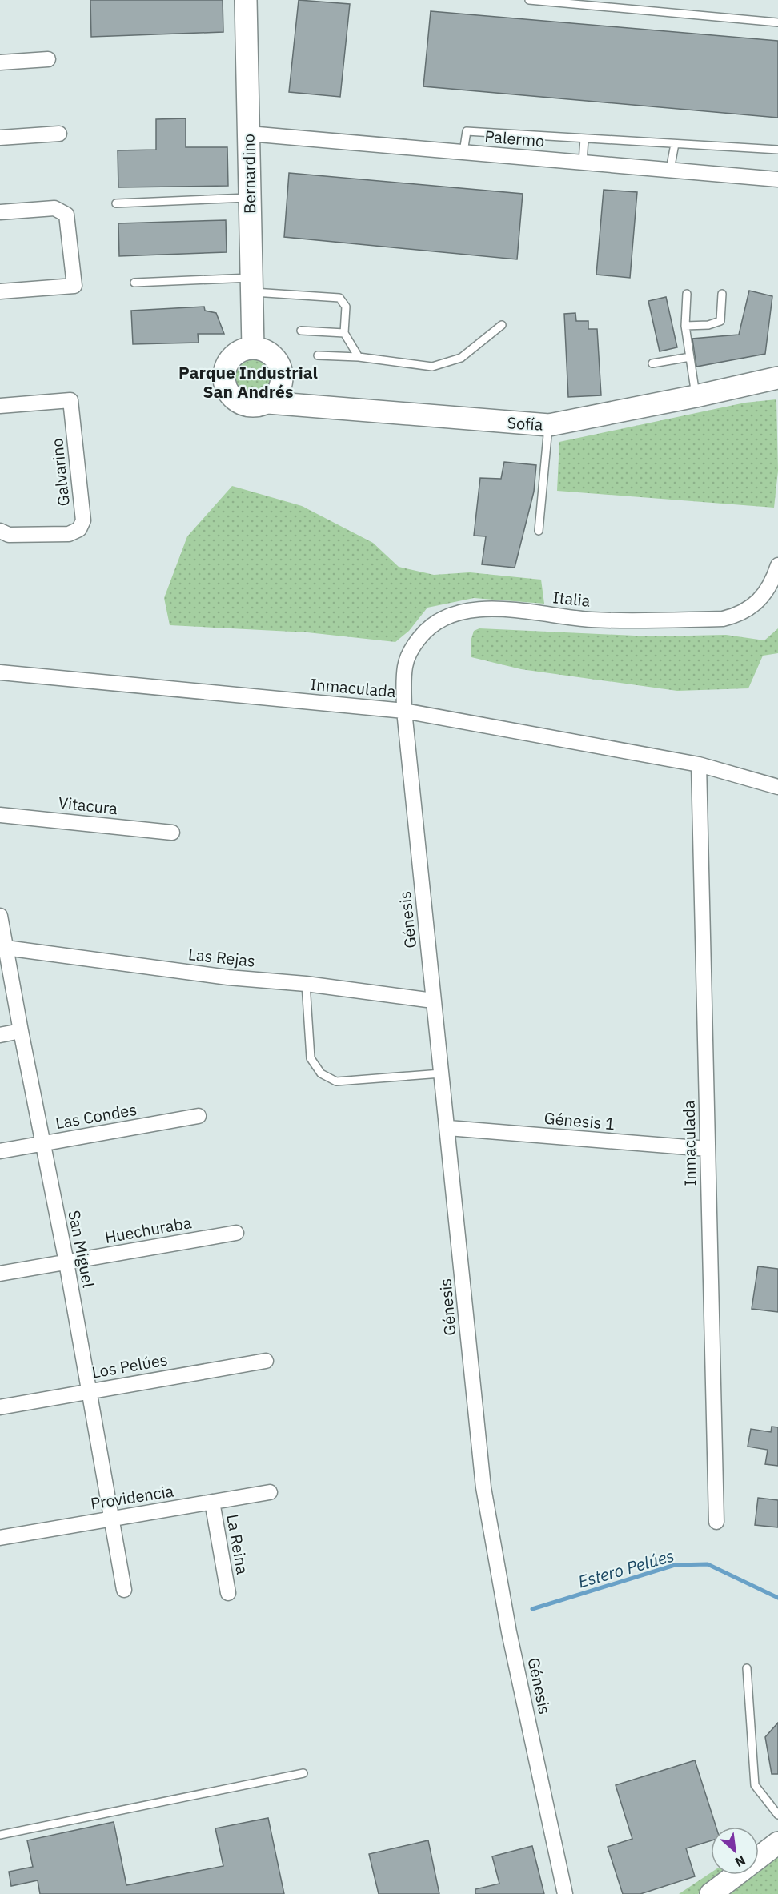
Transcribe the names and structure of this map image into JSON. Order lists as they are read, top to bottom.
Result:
{
  "streets": {
    "street": [
      "Palermo",
      "Bernardino",
      "Sofía",
      "Galvarino",
      "Italia",
      "Inmaculada",
      "Vitacura",
      "Génesis",
      "Las Rejas",
      "Las Condes",
      "Génesis 1",
      "Huechuraba",
      "San Miguel",
      "Los Pelúes",
      "Providencia",
      "La Reina"
    ]
  },
  "crossings": [
    ["Palermo", "Bernardino"],
    ["Bernardino", "Sofía"],
    ["Italia", "Inmaculada"],
    ["Italia", "Génesis"],
    ["Inmaculada", "Génesis"],
    ["Inmaculada", "Génesis 1"],
    ["Génesis", "Las Rejas"],
    ["Génesis", "Génesis 1"],
    ["Las Rejas", "San Miguel"],
    ["Las Condes", "San Miguel"],
    ["Huechuraba", "San Miguel"],
    ["San Miguel", "Los Pelúes"],
    ["San Miguel", "Providencia"],
    ["Providencia", "La Reina"]
  ],
  "districts": ["Parque Industrial San Andrés"],
  "water": ["Estero Pelúes"],
  "north": "bottom right"
}
